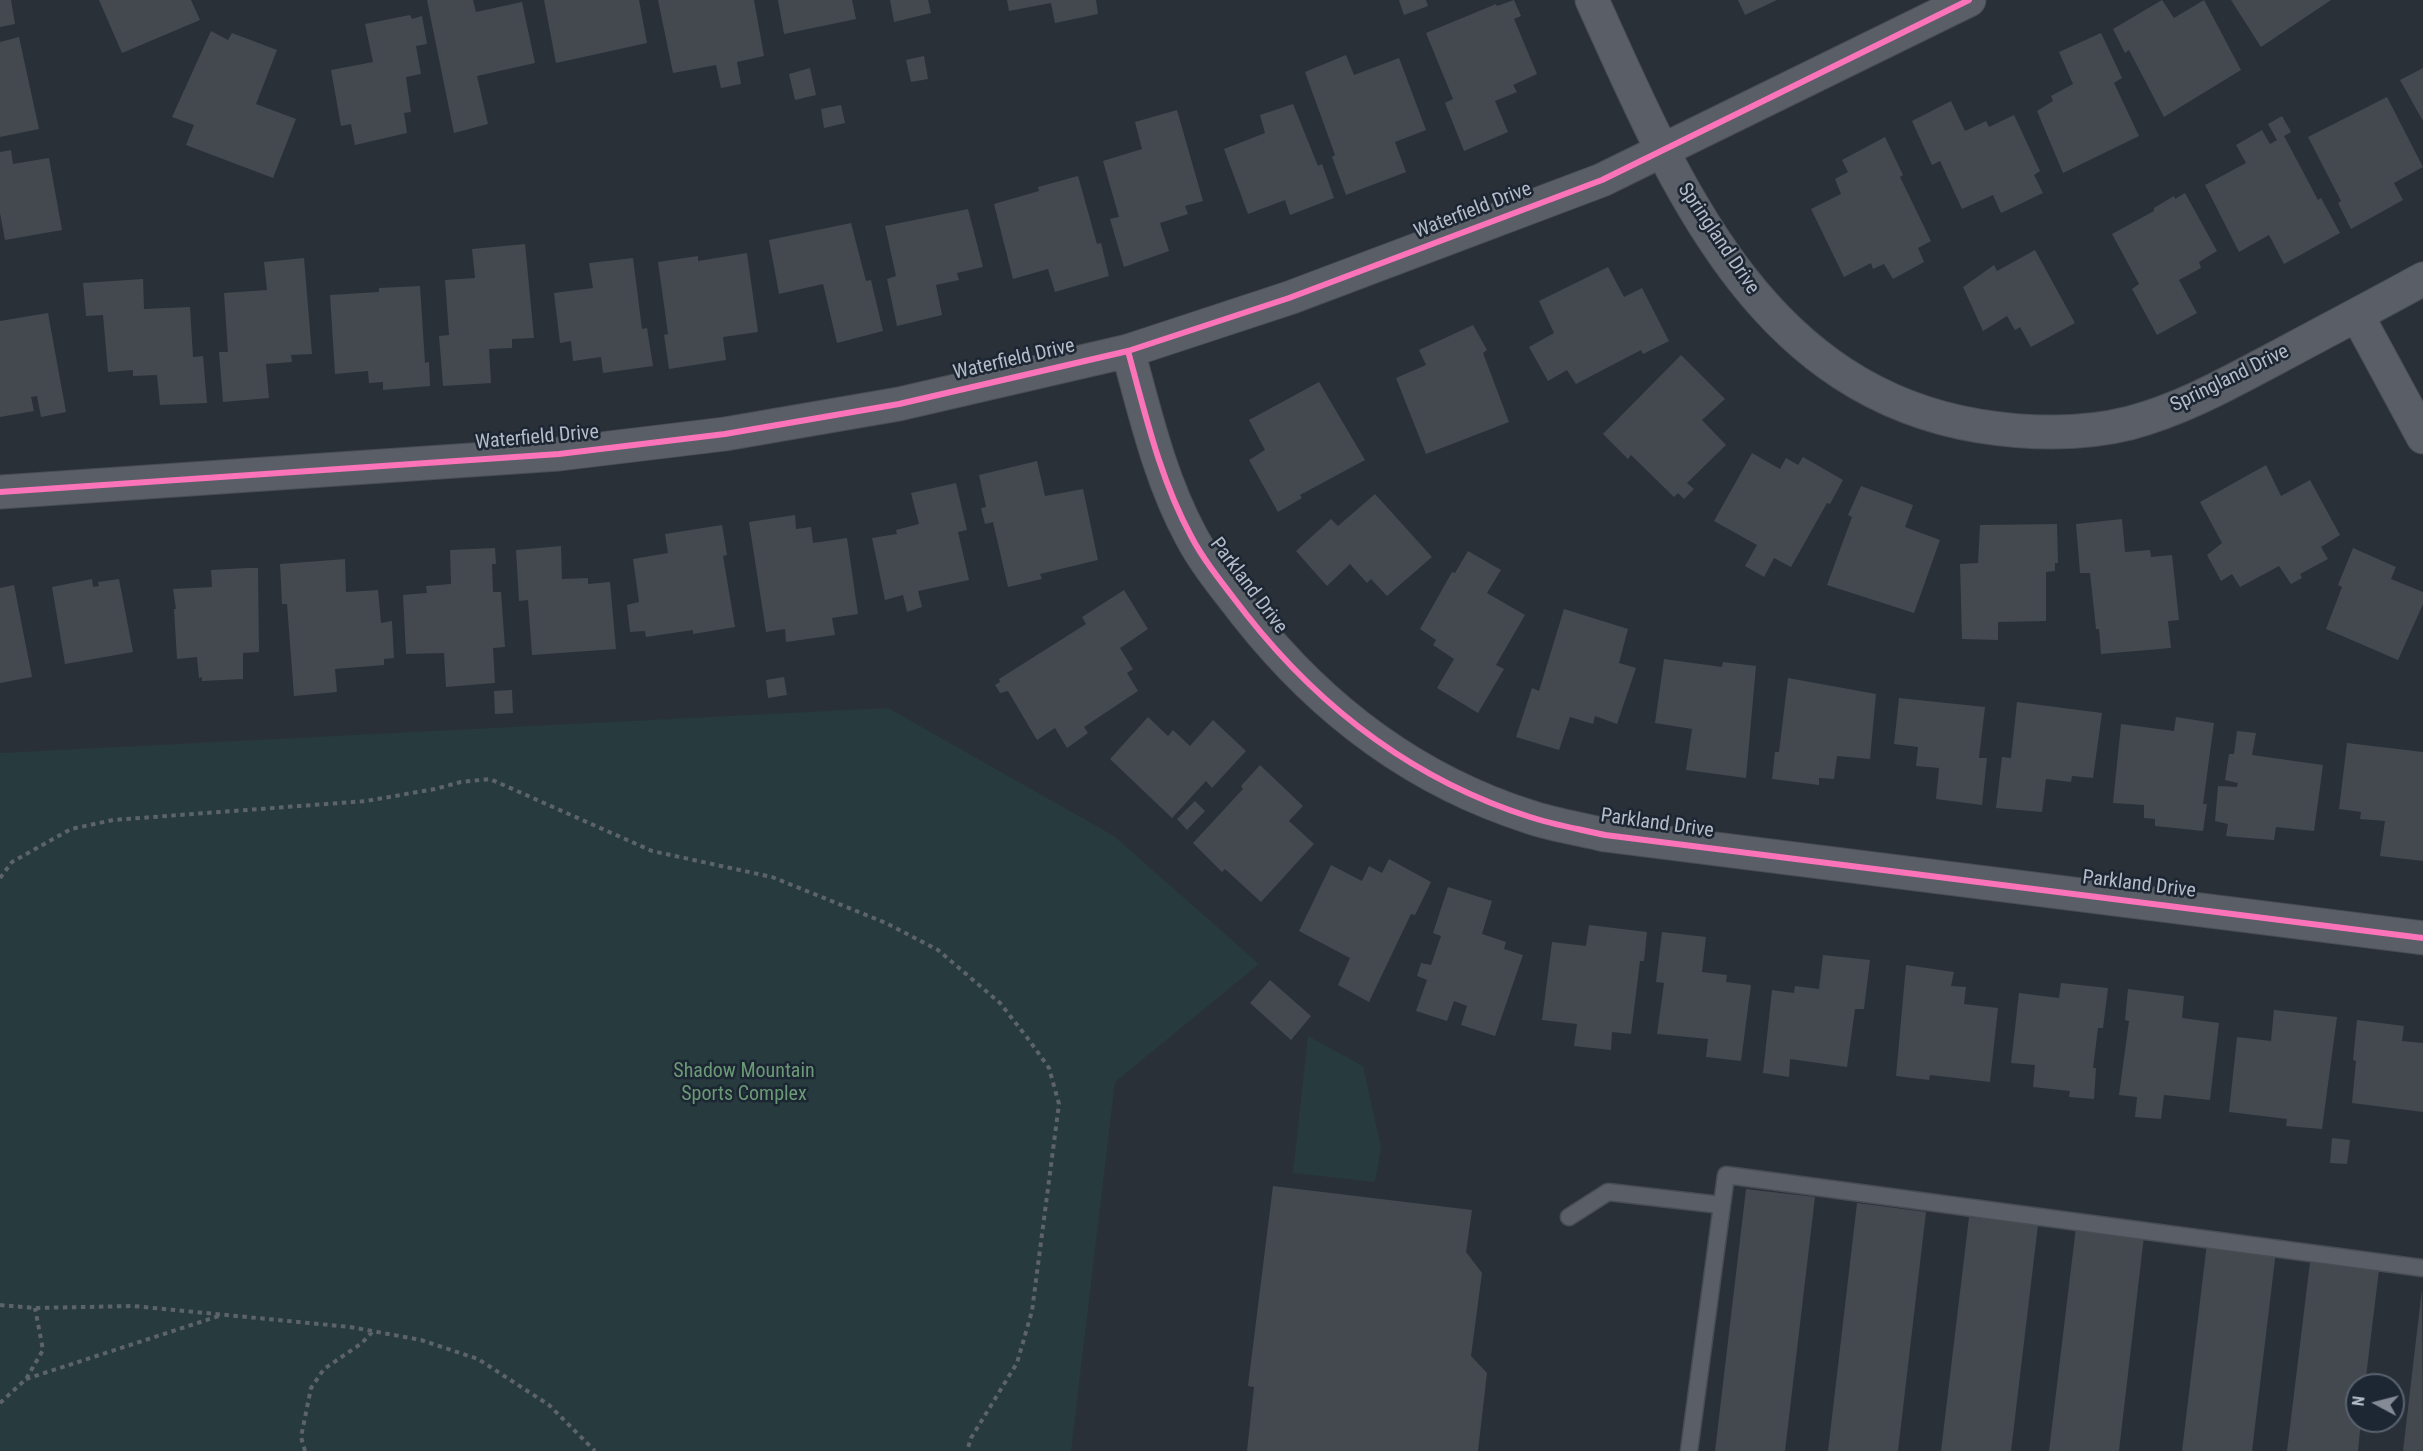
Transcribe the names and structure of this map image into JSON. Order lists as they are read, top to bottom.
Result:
{
  "streets": {
    "street": ["Waterfield Drive", "Springland Drive", "Parkland Drive"]
  },
  "crossings": [
    ["Waterfield Drive", "Springland Drive"],
    ["Waterfield Drive", "Parkland Drive"]
  ],
  "parks": ["Shadow Mountain Sports Complex"],
  "north": "left"
}
